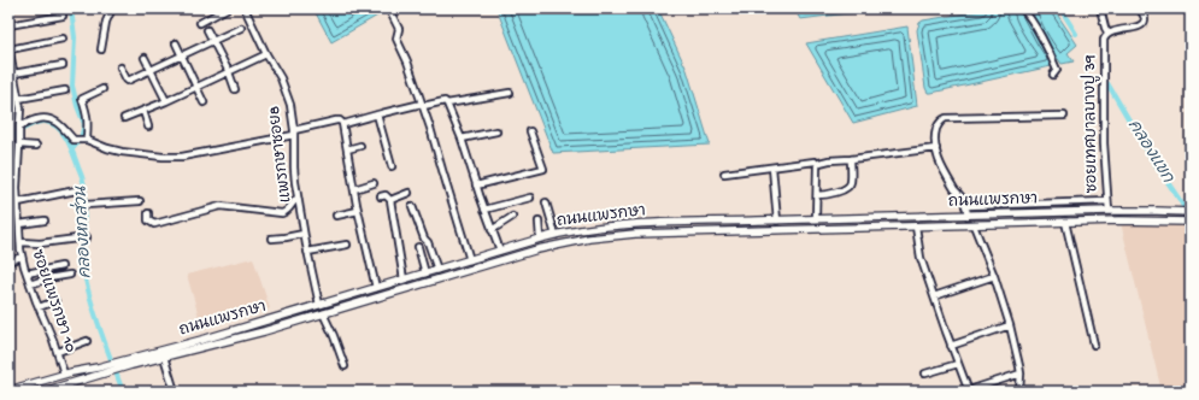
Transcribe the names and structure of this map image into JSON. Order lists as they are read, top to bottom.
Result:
{
  "streets": {
    "main road": ["ถนนแพรกษา"],
    "street": ["ซอยเทศบาลบางปู 39", "แพรกษาซอย8", "ซอยแพรกษา 10"]
  },
  "crossings": [
    ["ซอยเทศบาลบางปู 39", "ถนนแพรกษา"],
    ["แพรกษาซอย8", "ถนนแพรกษา"],
    ["ถนนแพรกษา", "ซอยแพรกษา 10"]
  ],
  "water": ["คลองแขก", "คลองหกส่วน"]
}
